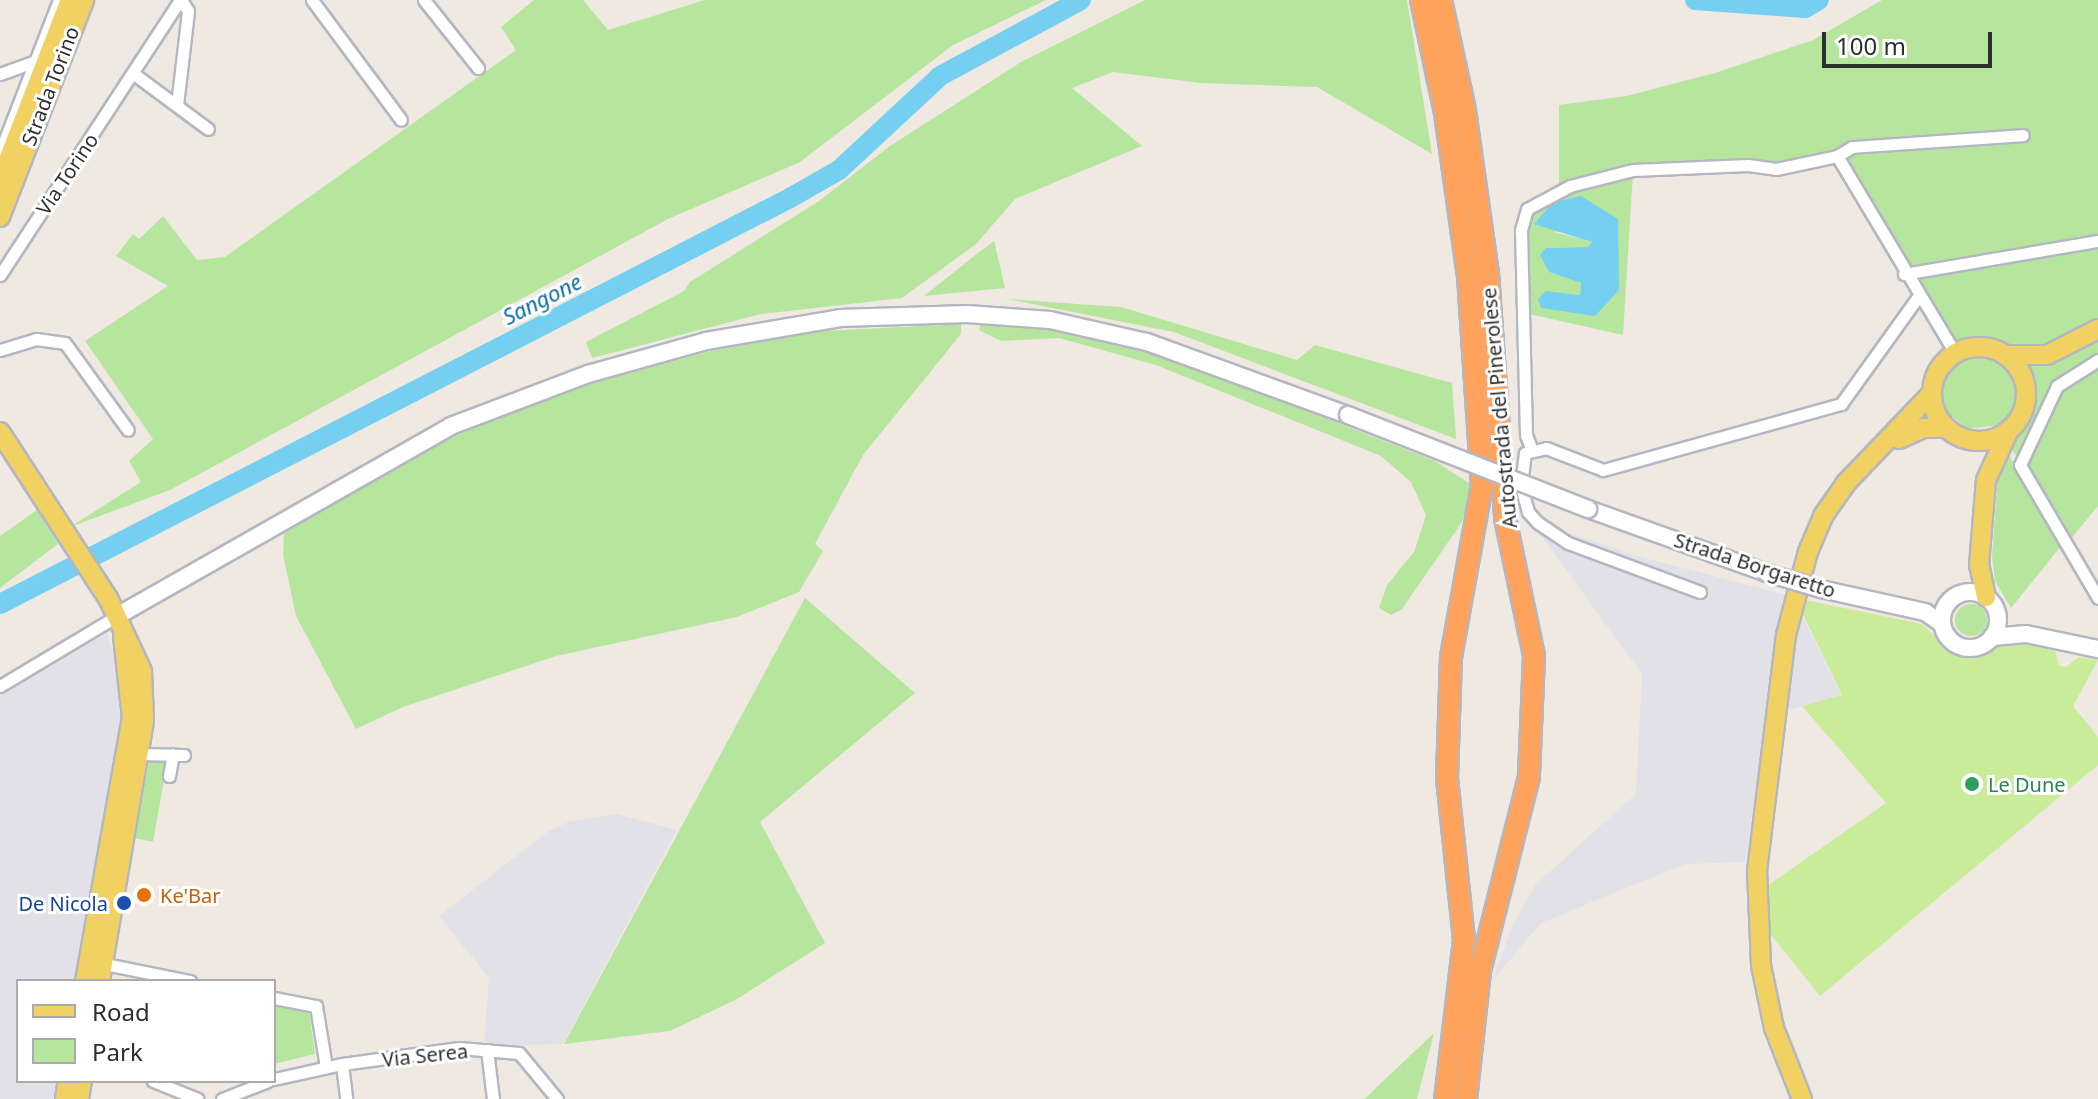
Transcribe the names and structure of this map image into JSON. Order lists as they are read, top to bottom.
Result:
{
  "streets": {
    "highway": ["Autostrada del Pinerolese"],
    "main road": ["Strada Torino"],
    "street": ["Via Torino", "Strada Borgaretto", "Via Serea"]
  },
  "water": ["Sangone"],
  "places": ["Le Dune", "Ke'Bar", "De Nicola"],
  "legend": ["Road", "Park"],
  "scale_bar": "100 m"
}
